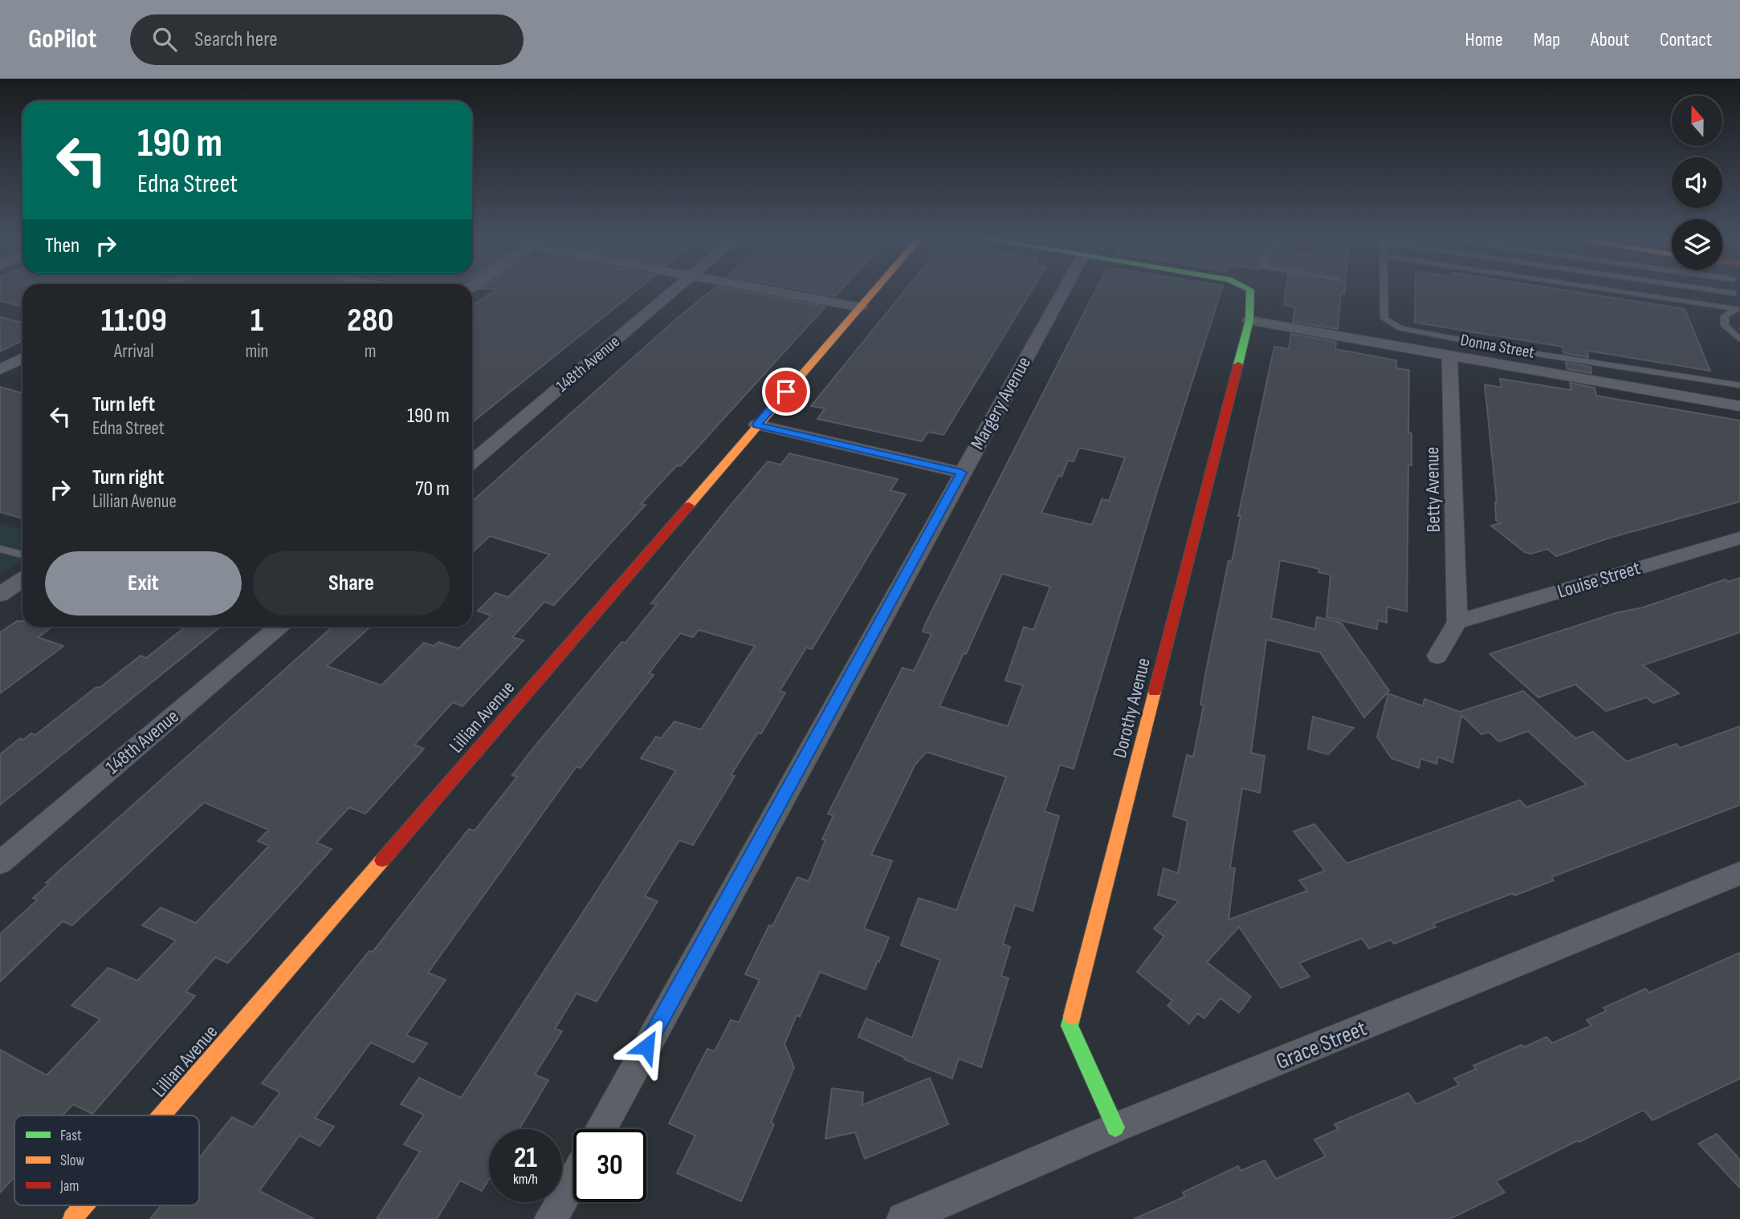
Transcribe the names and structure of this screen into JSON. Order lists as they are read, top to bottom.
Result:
{
  "streets": {
    "street": [
      "Donna Street",
      "148th Avenue",
      "Margery Avenue",
      "Betty Avenue",
      "Louise Street",
      "Dorothy Avenue",
      "Lillian Avenue",
      "Grace Street"
    ]
  },
  "crossings": [
    ["Donna Street", "Betty Avenue"],
    ["Donna Street", "Dorothy Avenue"],
    ["Betty Avenue", "Louise Street"],
    ["Dorothy Avenue", "Grace Street"]
  ],
  "legend": ["Fast", "Slow", "Jam"],
  "north": "top",
  "page": {
    "header": "GoPilot",
    "search": "Search here",
    "nav": [
      "Home",
      "Map",
      "About",
      "Contact"
    ],
    "turn": ["190 m", "Edna Street"],
    "then": "Then",
    "eta": [
      "11:09",
      "Arrival",
      "1",
      "min",
      "280",
      "m"
    ],
    "list": [
      {
        "name": "Turn left",
        "note": "Edna Street",
        "value": "190 m"
      },
      {
        "name": "Turn right",
        "note": "Lillian Avenue",
        "value": "70 m"
      }
    ],
    "buttons": ["Exit", "Share"],
    "speed": "21 km/h",
    "limit": "30"
  }
}
